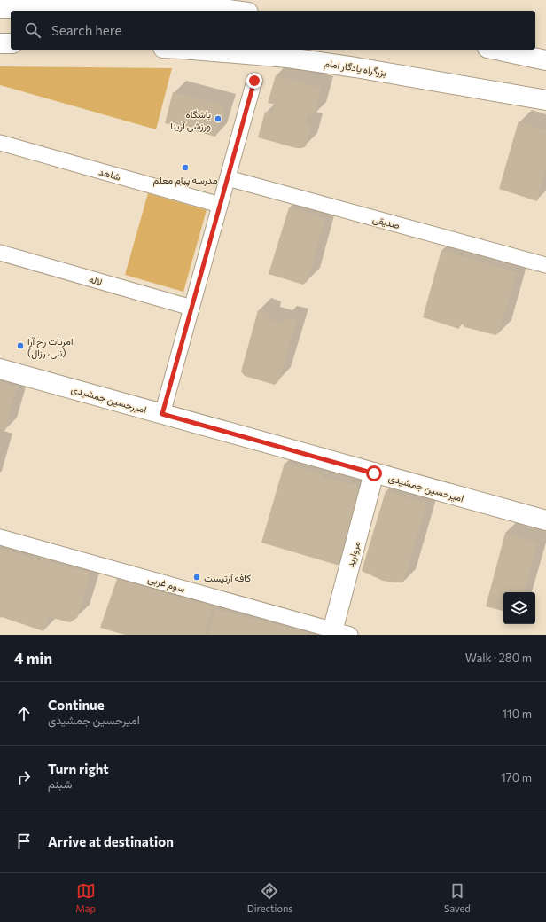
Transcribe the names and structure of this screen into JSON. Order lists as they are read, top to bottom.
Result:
{
  "streets": {
    "main road": ["بزرگراه یادگار امام", "امیرحسین جمشیدی", "مروارید"],
    "street": [
      "شاهد",
      "صدیقی",
      "لاله",
      "سوم غربی"
    ]
  },
  "crossings": [
    ["امیرحسین جمشیدی", "مروارید"],
    ["مروارید", "سوم غربی"]
  ],
  "places": [
    "باشگاه ورزشی آرینا",
    "مدرسه پیام معلم",
    "امرتات رخ آرا (نلی، رزال)",
    "کافه آرتیست"
  ],
  "page": {
    "search": "Search here",
    "heading": ["4 min", "Walk · 280 m"],
    "list": [
      ["Continue", "امیرحسین جمشیدی", "110 m"],
      ["Turn right", "شبنم", "170 m"],
      "Arrive at destination"
    ],
    "nav": ["Map", "Directions", "Saved"]
  }
}
